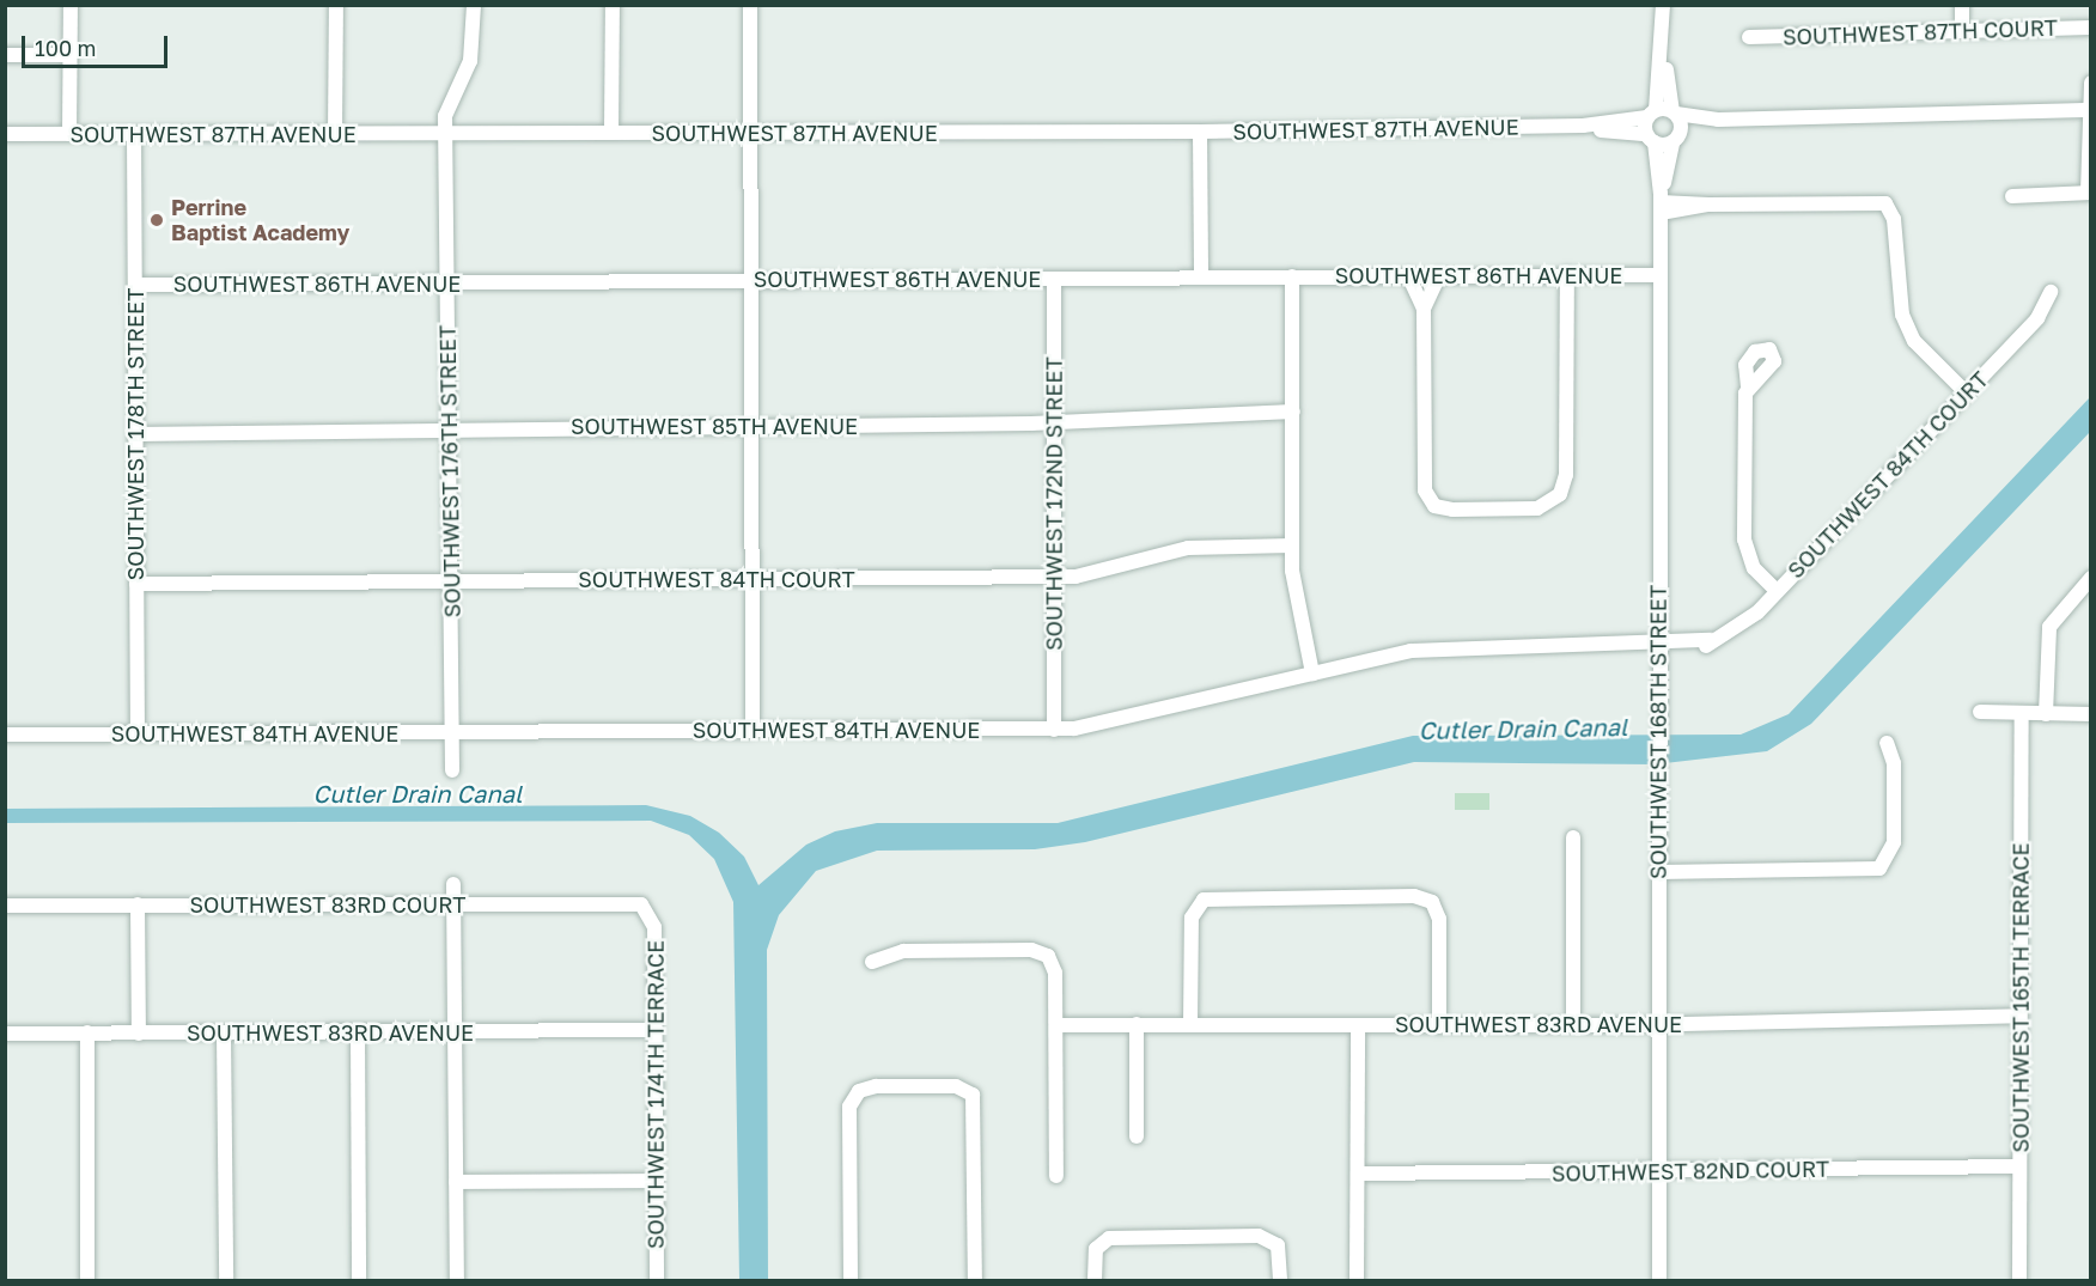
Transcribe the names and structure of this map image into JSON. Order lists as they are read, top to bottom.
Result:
{
  "streets": {
    "street": [
      "SOUTHWEST 87TH COURT",
      "SOUTHWEST 87TH AVENUE",
      "SOUTHWEST 86TH AVENUE",
      "SOUTHWEST 85TH AVENUE",
      "SOUTHWEST 178TH STREET",
      "SOUTHWEST 176TH STREET",
      "SOUTHWEST 84TH COURT",
      "SOUTHWEST 172ND STREET",
      "SOUTHWEST 84TH AVENUE",
      "SOUTHWEST 168TH STREET",
      "SOUTHWEST 83RD COURT",
      "SOUTHWEST 165TH TERRACE",
      "SOUTHWEST 83RD AVENUE",
      "SOUTHWEST 174TH TERRACE",
      "SOUTHWEST 82ND COURT"
    ]
  },
  "crossings": [
    ["SOUTHWEST 87TH AVENUE", "SOUTHWEST 178TH STREET"],
    ["SOUTHWEST 87TH AVENUE", "SOUTHWEST 176TH STREET"],
    ["SOUTHWEST 87TH AVENUE", "SOUTHWEST 168TH STREET"],
    ["SOUTHWEST 86TH AVENUE", "SOUTHWEST 178TH STREET"],
    ["SOUTHWEST 86TH AVENUE", "SOUTHWEST 176TH STREET"],
    ["SOUTHWEST 86TH AVENUE", "SOUTHWEST 172ND STREET"],
    ["SOUTHWEST 86TH AVENUE", "SOUTHWEST 168TH STREET"],
    ["SOUTHWEST 85TH AVENUE", "SOUTHWEST 178TH STREET"],
    ["SOUTHWEST 85TH AVENUE", "SOUTHWEST 176TH STREET"],
    ["SOUTHWEST 85TH AVENUE", "SOUTHWEST 172ND STREET"],
    ["SOUTHWEST 178TH STREET", "SOUTHWEST 84TH COURT"],
    ["SOUTHWEST 178TH STREET", "SOUTHWEST 84TH AVENUE"],
    ["SOUTHWEST 176TH STREET", "SOUTHWEST 84TH COURT"],
    ["SOUTHWEST 176TH STREET", "SOUTHWEST 84TH AVENUE"],
    ["SOUTHWEST 84TH COURT", "SOUTHWEST 172ND STREET"],
    ["SOUTHWEST 84TH COURT", "SOUTHWEST 84TH AVENUE"],
    ["SOUTHWEST 84TH COURT", "SOUTHWEST 168TH STREET"],
    ["SOUTHWEST 172ND STREET", "SOUTHWEST 84TH AVENUE"],
    ["SOUTHWEST 84TH AVENUE", "SOUTHWEST 168TH STREET"],
    ["SOUTHWEST 168TH STREET", "SOUTHWEST 83RD AVENUE"],
    ["SOUTHWEST 168TH STREET", "SOUTHWEST 82ND COURT"],
    ["SOUTHWEST 83RD COURT", "SOUTHWEST 174TH TERRACE"],
    ["SOUTHWEST 165TH TERRACE", "SOUTHWEST 83RD AVENUE"],
    ["SOUTHWEST 165TH TERRACE", "SOUTHWEST 82ND COURT"],
    ["SOUTHWEST 83RD AVENUE", "SOUTHWEST 174TH TERRACE"]
  ],
  "water": ["Cutler Drain Canal"],
  "places": ["Perrine Baptist Academy"],
  "scale_bar": "100 m"
}
